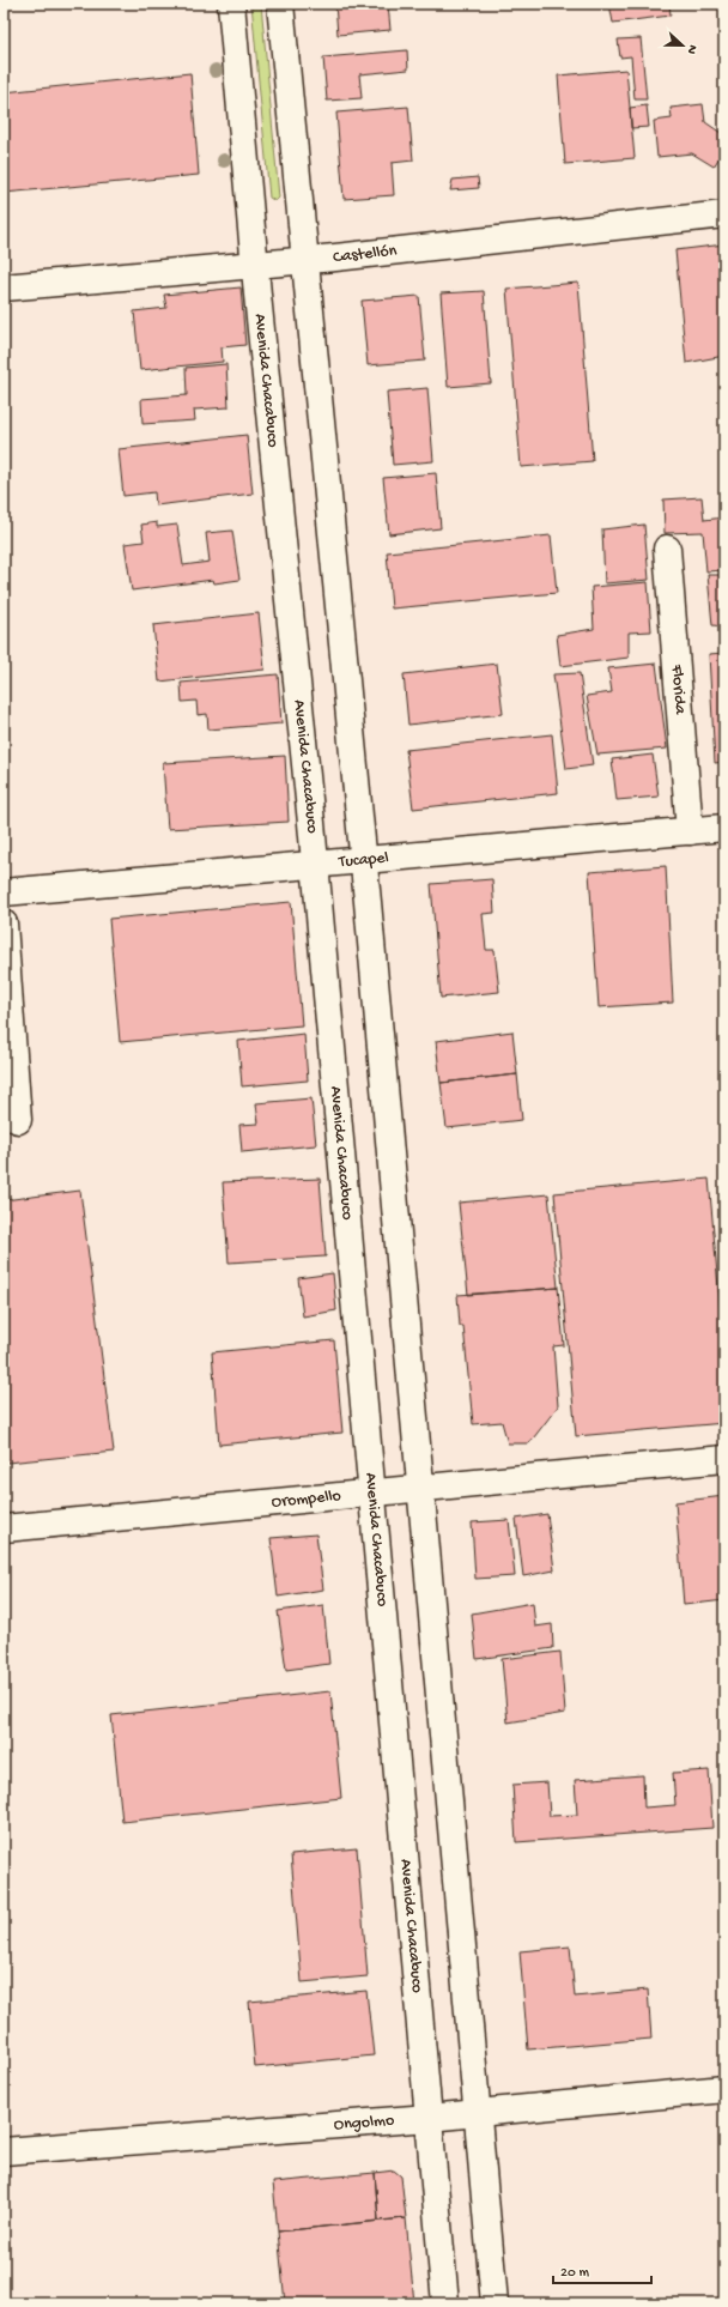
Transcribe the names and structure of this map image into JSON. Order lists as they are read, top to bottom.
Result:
{
  "streets": {
    "main road": [
      "Castellón",
      "Avenida Chacabuco",
      "Florida",
      "Tucapel",
      "Orompello",
      "Ongolmo"
    ]
  },
  "crossings": [
    ["Castellón", "Avenida Chacabuco"],
    ["Avenida Chacabuco", "Tucapel"],
    ["Avenida Chacabuco", "Orompello"],
    ["Avenida Chacabuco", "Ongolmo"],
    ["Florida", "Tucapel"]
  ],
  "scale_bar": "20 m",
  "north": "right"
}
